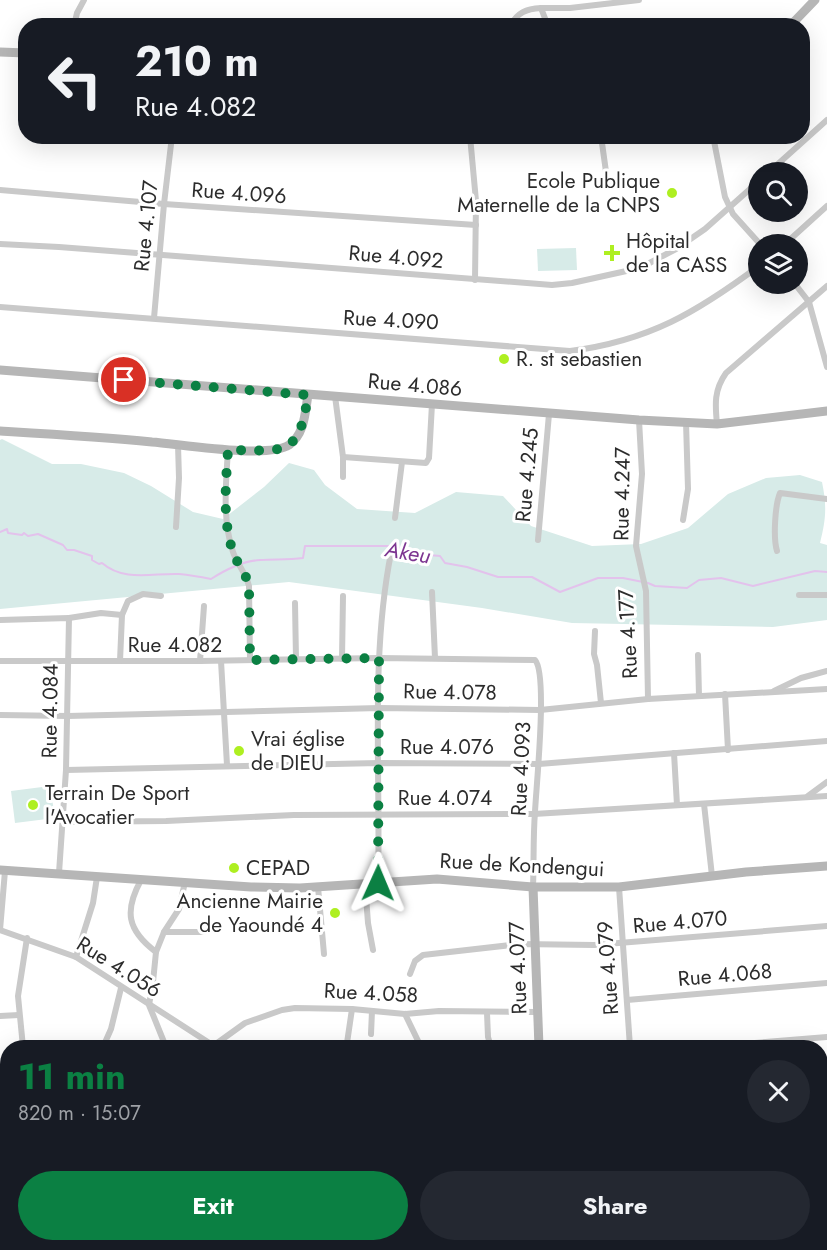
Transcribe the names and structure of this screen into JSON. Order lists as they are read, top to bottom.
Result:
{
  "streets": {
    "street": [
      "Rue 4.096",
      "Rue 4.107",
      "Rue 4.092",
      "Rue 4.090",
      "Rue 4.086",
      "Rue 4.245",
      "Rue 4.247",
      "Rue 4.177",
      "Rue 4.082",
      "Rue 4.078",
      "Rue 4.084",
      "Rue 4.076",
      "Rue 4.093",
      "Rue 4.074",
      "Rue de Kondengui",
      "Rue 4.070",
      "Rue 4.056",
      "Rue 4.077",
      "Rue 4.079",
      "Rue 4.068",
      "Rue 4.058"
    ]
  },
  "crossings": [
    ["Rue 4.096", "Rue 4.107"],
    ["Rue 4.107", "Rue 4.092"],
    ["Rue 4.107", "Rue 4.090"],
    ["Rue 4.086", "Rue 4.245"],
    ["Rue 4.086", "Rue 4.247"],
    ["Rue 4.247", "Rue 4.177"],
    ["Rue 4.177", "Rue 4.078"],
    ["Rue 4.082", "Rue 4.084"],
    ["Rue 4.082", "Rue 4.093"],
    ["Rue 4.078", "Rue 4.084"],
    ["Rue 4.078", "Rue 4.093"],
    ["Rue 4.084", "Rue 4.076"],
    ["Rue 4.084", "Rue 4.074"],
    ["Rue 4.084", "Rue de Kondengui"],
    ["Rue 4.076", "Rue 4.093"],
    ["Rue 4.093", "Rue 4.074"],
    ["Rue 4.093", "Rue de Kondengui"],
    ["Rue 4.093", "Rue 4.077"],
    ["Rue de Kondengui", "Rue 4.077"],
    ["Rue de Kondengui", "Rue 4.079"],
    ["Rue 4.070", "Rue 4.077"],
    ["Rue 4.070", "Rue 4.079"],
    ["Rue 4.077", "Rue 4.058"],
    ["Rue 4.079", "Rue 4.068"]
  ],
  "water": ["Akeu"],
  "places": {
    "other": [
      "Ecole Publique Maternelle de la CNPS",
      "R. st sebastien",
      "Vrai église de DIEU",
      "Terrain De Sport l'Avocatier",
      "CEPAD",
      "Ancienne Mairie de Yaoundé 4"
    ],
    "health": ["Hôpital de la CASS"]
  },
  "page": {
    "turn": ["210 m", "Rue 4.082"],
    "heading": ["11 min", "820 m · 15:07"],
    "buttons": ["Exit", "Share"]
  }
}
